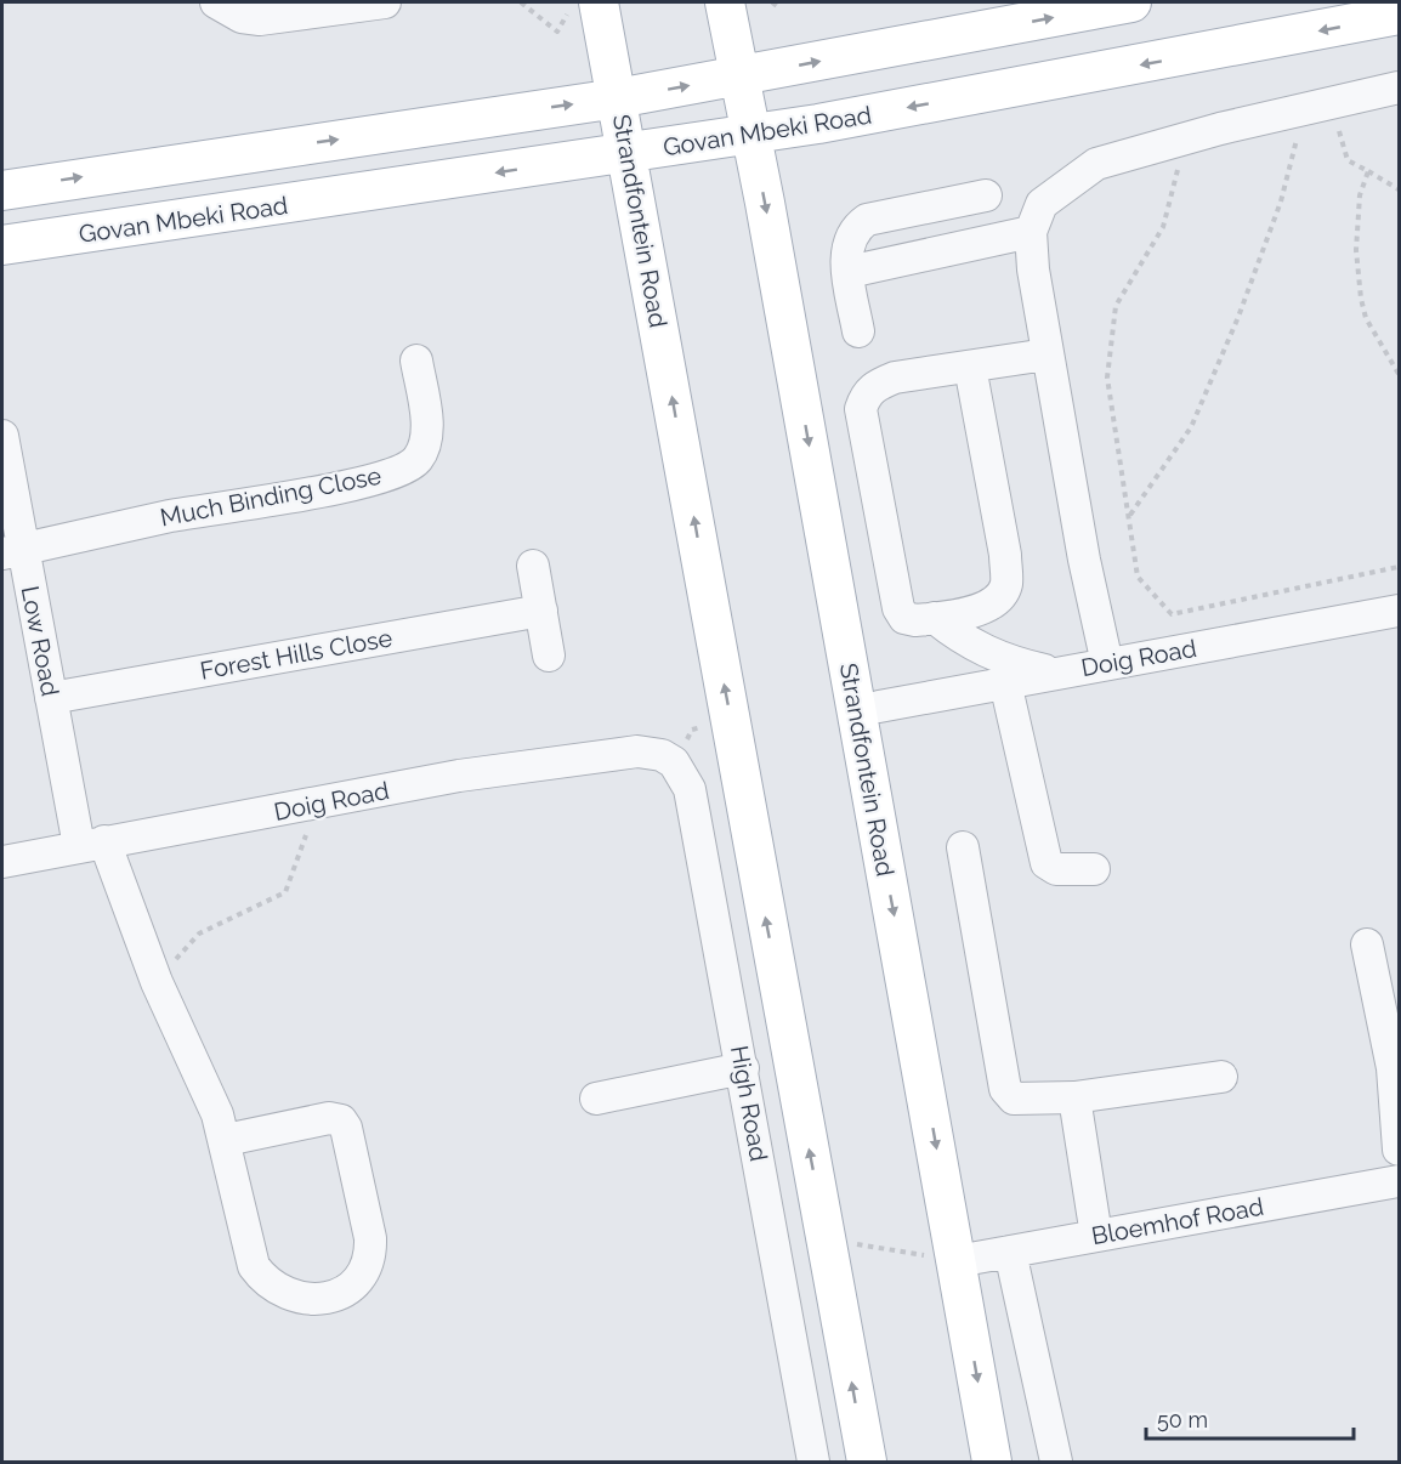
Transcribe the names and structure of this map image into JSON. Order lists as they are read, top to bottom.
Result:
{
  "streets": {
    "main road": ["Govan Mbeki Road", "Strandfontein Road"],
    "street": [
      "Much Binding Close",
      "Low Road",
      "Forest Hills Close",
      "Doig Road",
      "High Road",
      "Bloemhof Road"
    ]
  },
  "crossings": [
    ["Govan Mbeki Road", "Strandfontein Road"],
    ["Strandfontein Road", "Bloemhof Road"],
    ["Much Binding Close", "Low Road"],
    ["Low Road", "Forest Hills Close"],
    ["Low Road", "Doig Road"],
    ["Doig Road", "High Road"]
  ],
  "scale_bar": "50 m"
}
